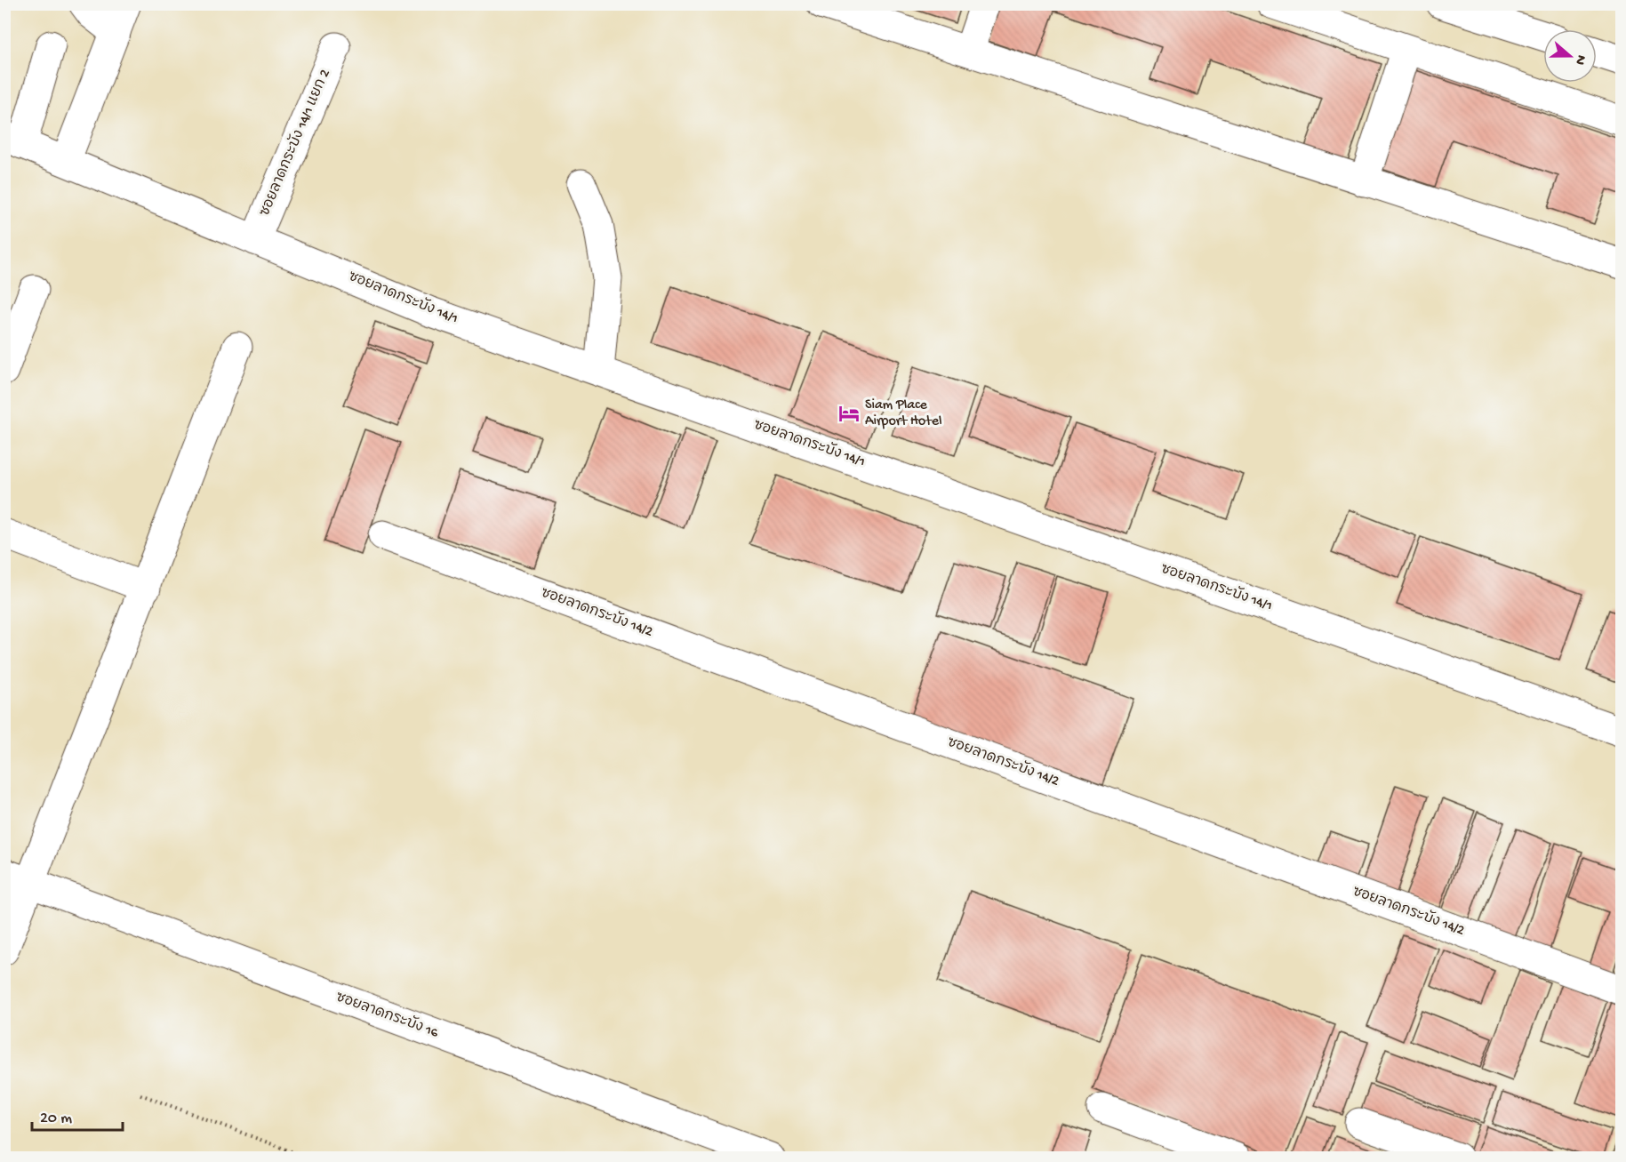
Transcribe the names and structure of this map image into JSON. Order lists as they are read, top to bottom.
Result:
{
  "streets": {
    "street": [
      "ซอยลาดกระบัง 14/1 แยก 2",
      "ซอยลาดกระบัง 14/1",
      "ซอยลาดกระบัง 14/2",
      "ซอยลาดกระบัง 16"
    ]
  },
  "crossings": [
    ["ซอยลาดกระบัง 14/1 แยก 2", "ซอยลาดกระบัง 14/1"]
  ],
  "places": {
    "hotel": ["Siam Place Airport Hotel"]
  },
  "scale_bar": "20 m",
  "north": "right"
}
